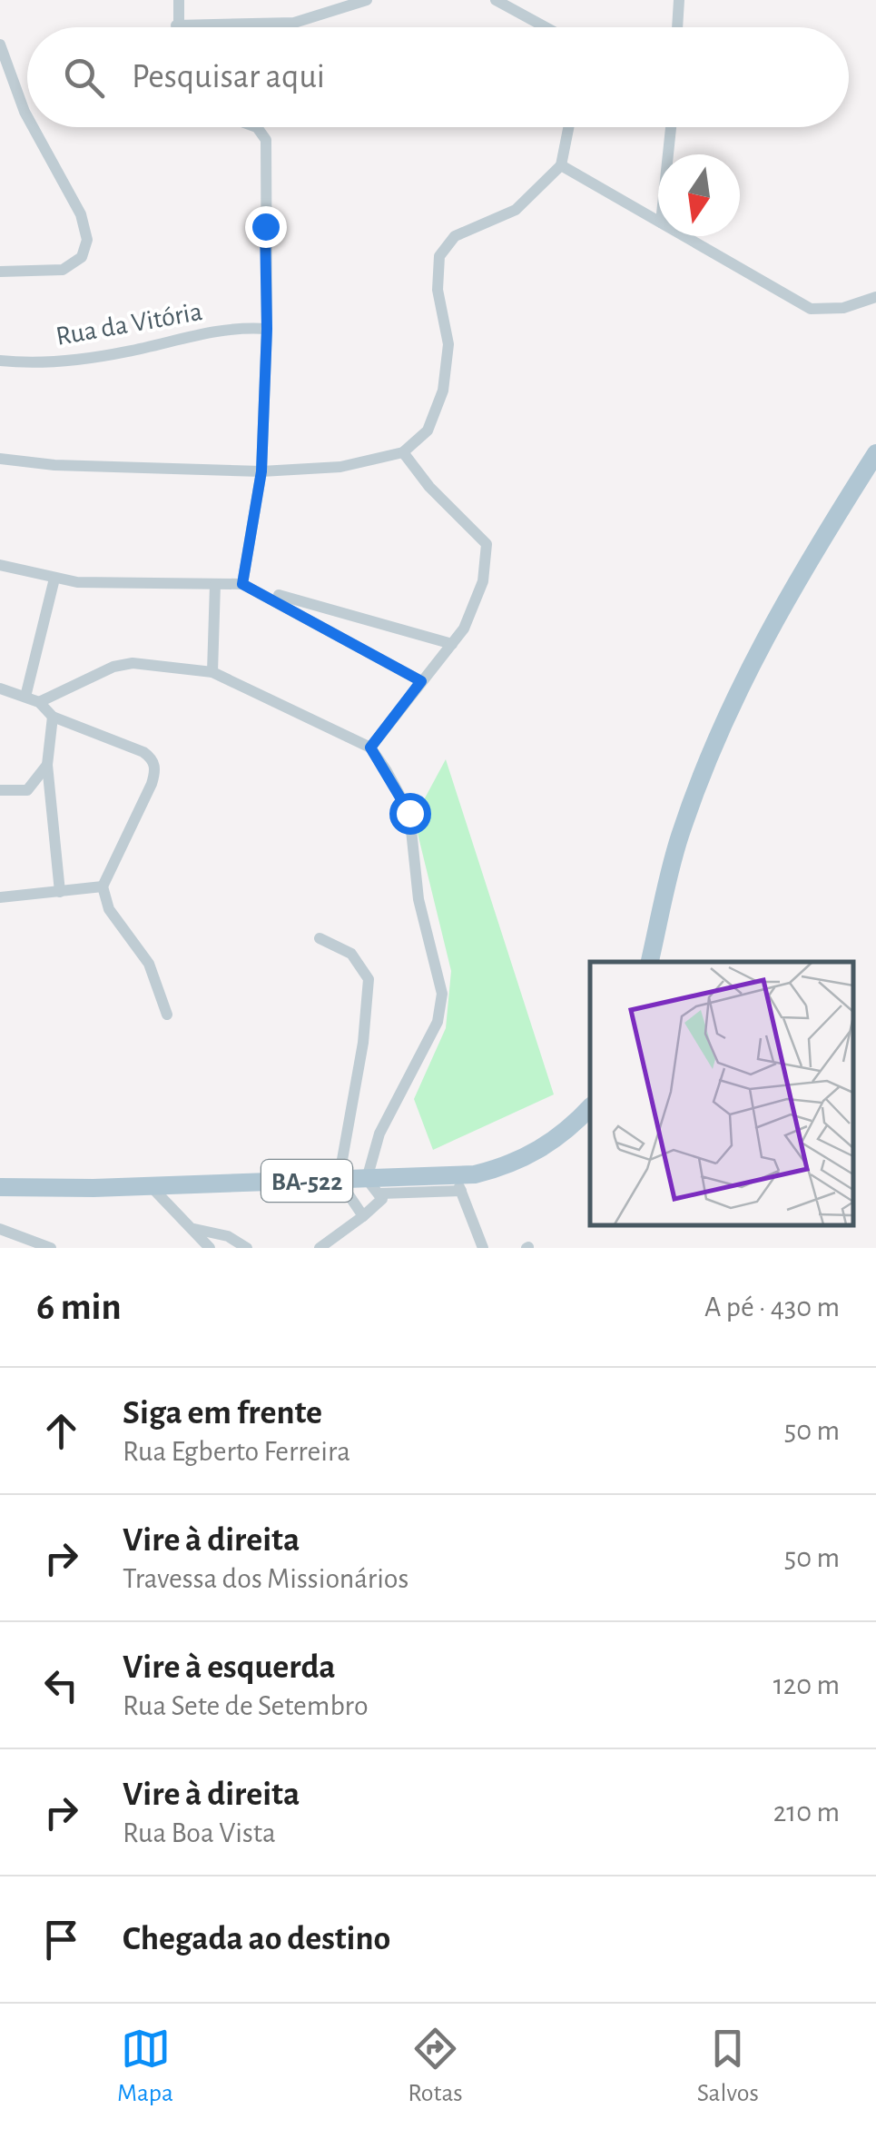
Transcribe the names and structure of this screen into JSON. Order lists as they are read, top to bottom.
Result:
{
  "streets": {
    "main road": ["BA-522"],
    "street": ["Rua da Vitória"]
  },
  "north": "bottom",
  "page": {
    "search": "Pesquisar aqui",
    "heading": ["6 min", "A pé · 430 m"],
    "list": [
      ["Siga em frente", "Rua Egberto Ferreira", "50 m"],
      ["Vire à direita", "Travessa dos Missionários", "50 m"],
      ["Vire à esquerda", "Rua Sete de Setembro", "120 m"],
      ["Vire à direita", "Rua Boa Vista", "210 m"],
      "Chegada ao destino"
    ],
    "nav": ["Mapa", "Rotas", "Salvos"]
  }
}
